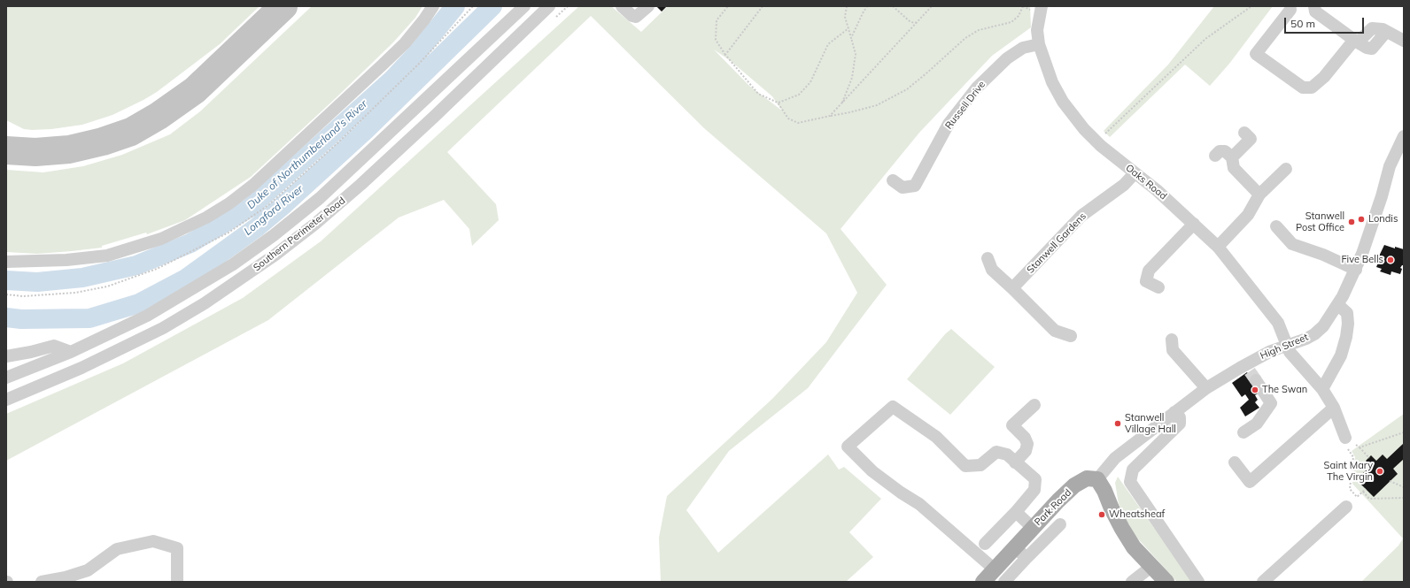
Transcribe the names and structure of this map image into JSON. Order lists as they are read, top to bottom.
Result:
{
  "streets": {
    "main road": ["Park Road"],
    "street": [
      "Russell Drive",
      "Oaks Road",
      "Southern Perimeter Road",
      "Stanwell Gardens",
      "High Street"
    ]
  },
  "crossings": [
    ["Russell Drive", "Oaks Road"],
    ["Oaks Road", "Stanwell Gardens"],
    ["Oaks Road", "High Street"],
    ["High Street", "Park Road"]
  ],
  "water": ["Duke of Northumberland's River", "Longford River"],
  "places": [
    "Londis",
    "Stanwell Post Office",
    "Five Bells",
    "The Swan",
    "Stanwell Village Hall",
    "Saint Mary The Virgin",
    "Wheatsheaf"
  ],
  "scale_bar": "50 m"
}
